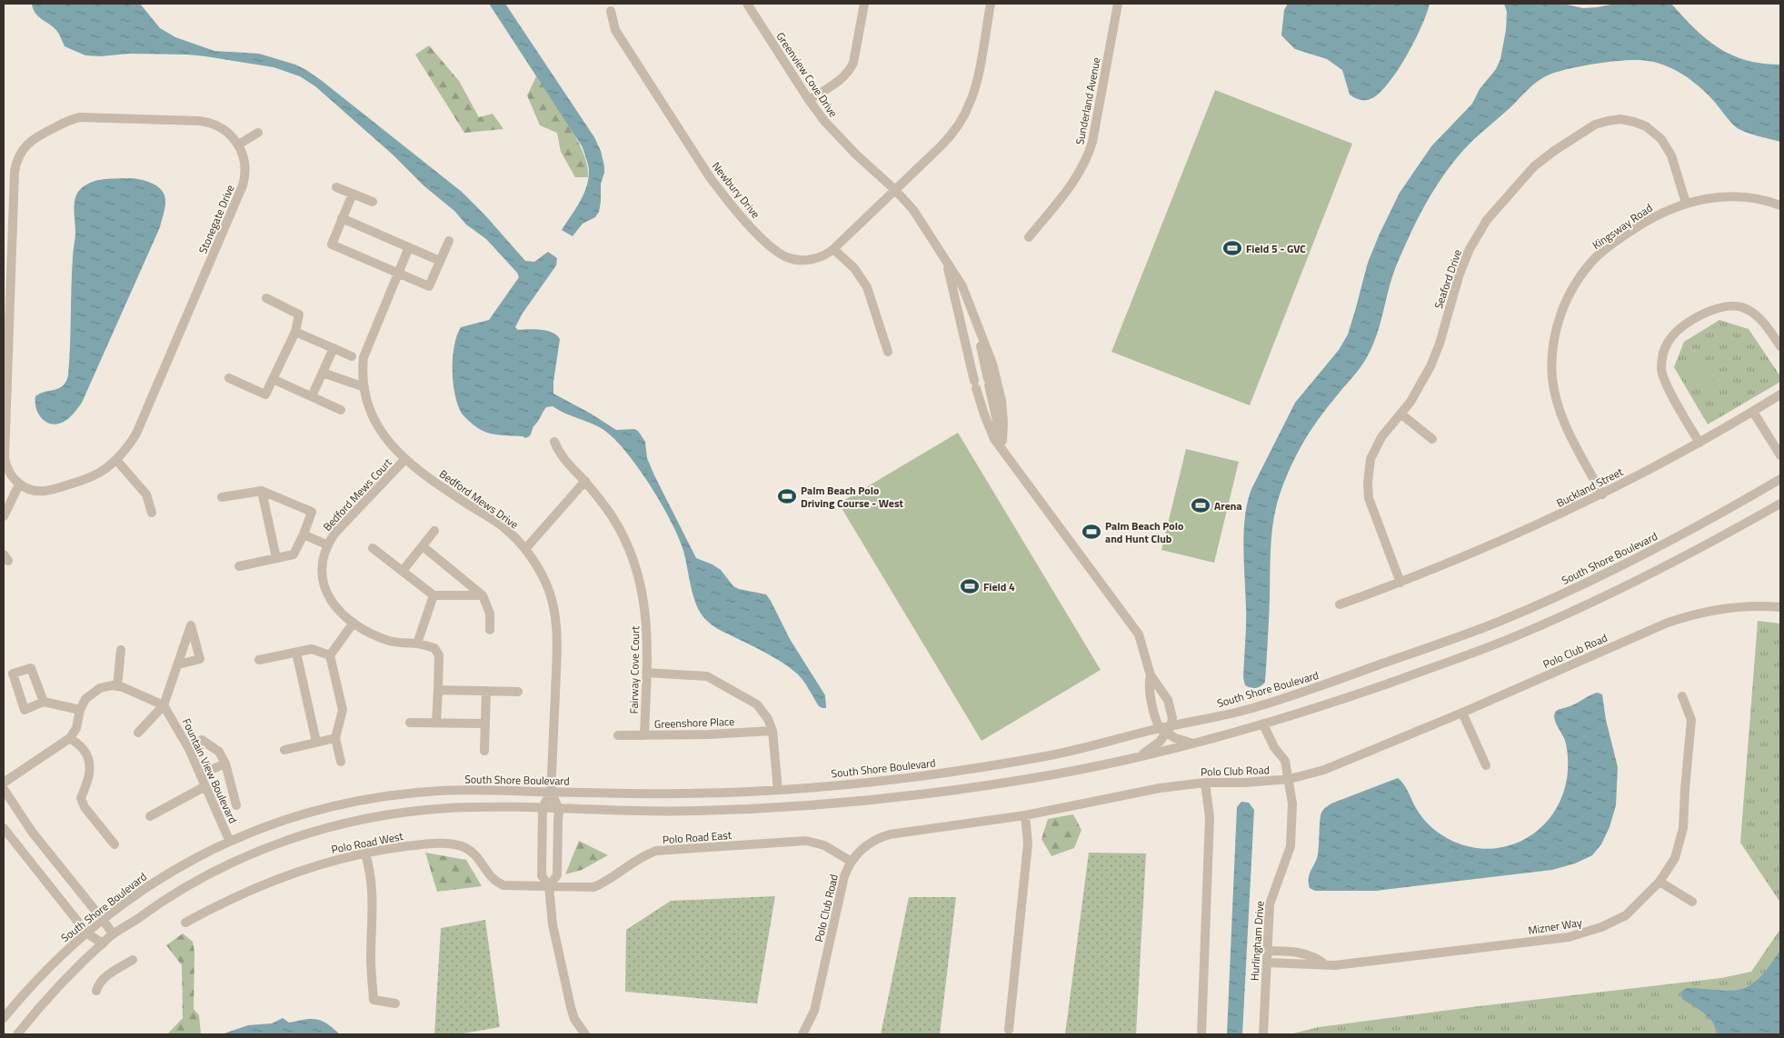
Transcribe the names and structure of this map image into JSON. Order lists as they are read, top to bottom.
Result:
{
  "streets": {
    "street": [
      "Greenview Cove Drive",
      "Sunderland Avenue",
      "Newbury Drive",
      "Stonegate Drive",
      "Kingsway Road",
      "Seaford Drive",
      "Buckland Street",
      "Bedford Mews Court",
      "Bedford Mews Drive",
      "South Shore Boulevard",
      "Polo Club Road",
      "Fairway Cove Court",
      "Greenshore Place",
      "Fountain View Boulevard",
      "Polo Road East",
      "Polo Road West",
      "Mizner Way",
      "Hurlingham Drive"
    ]
  },
  "crossings": [
    ["Greenview Cove Drive", "Newbury Drive"],
    ["Greenview Cove Drive", "South Shore Boulevard"],
    ["Kingsway Road", "Seaford Drive"],
    ["Kingsway Road", "Buckland Street"],
    ["Seaford Drive", "Buckland Street"],
    ["Bedford Mews Court", "Bedford Mews Drive"],
    ["Bedford Mews Drive", "South Shore Boulevard"],
    ["South Shore Boulevard", "Fountain View Boulevard"],
    ["Polo Club Road", "Polo Road East"],
    ["Polo Club Road", "Hurlingham Drive"],
    ["Fairway Cove Court", "Greenshore Place"],
    ["Polo Road East", "Polo Road West"],
    ["Mizner Way", "Hurlingham Drive"]
  ],
  "places": {
    "sports": [
      "Field 5 - GVC",
      "Palm Beach Polo Driving Course - West",
      "Arena",
      "Palm Beach Polo and Hunt Club",
      "Field 4"
    ]
  }
}
